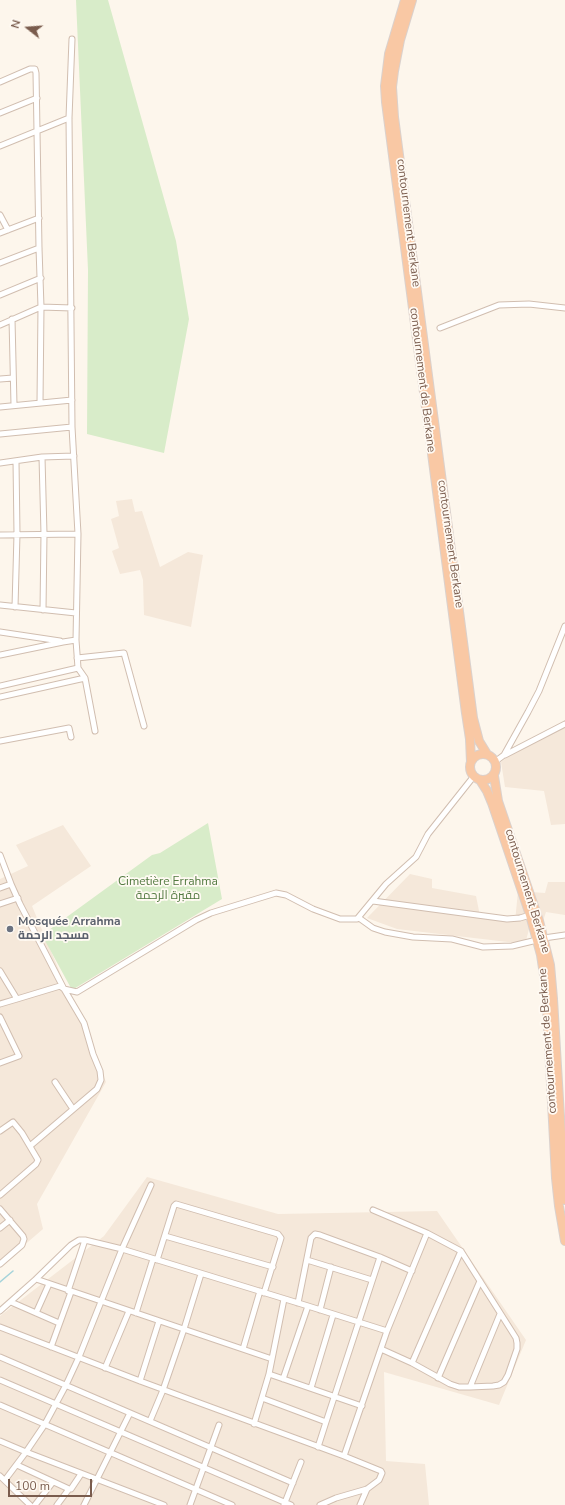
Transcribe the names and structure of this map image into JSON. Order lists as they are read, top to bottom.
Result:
{
  "streets": {
    "highway": ["contournement Berkane", "contournement de Berkane"]
  },
  "crossings": [
    ["contournement Berkane", "contournement de Berkane"]
  ],
  "parks": ["Cimetière Errahma مقبرة الرحمة"],
  "places": ["Mosquée Arrahma مسجد الرحمة"],
  "scale_bar": "100 m",
  "north": "left"
}
